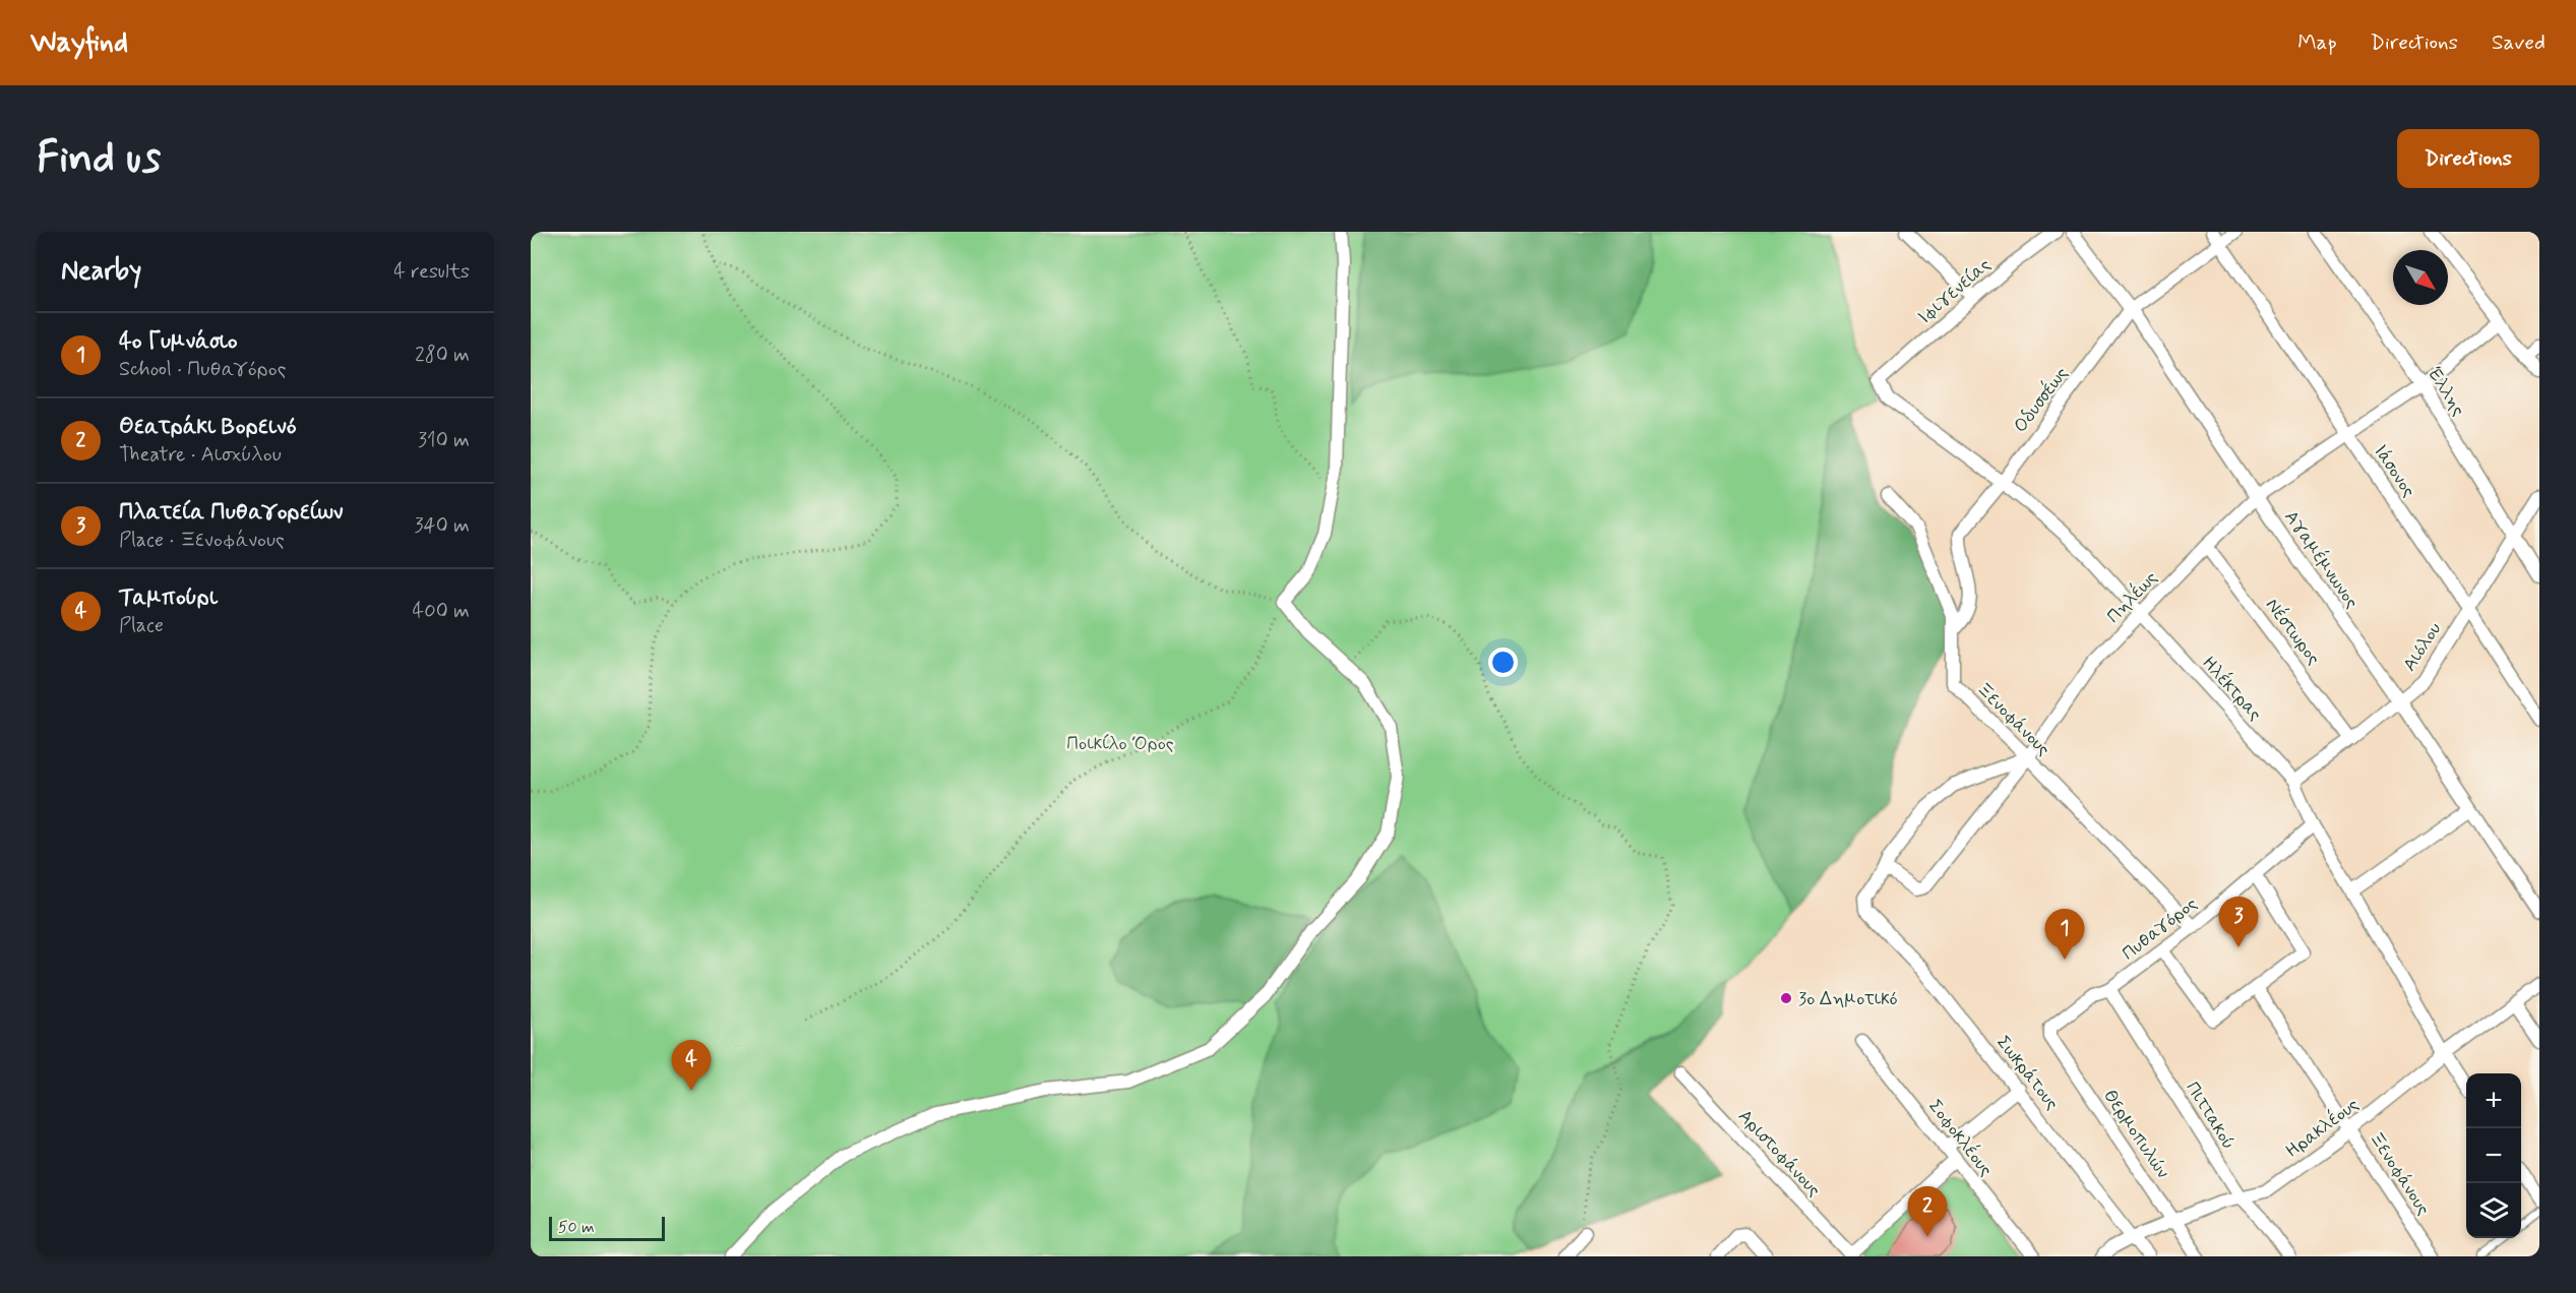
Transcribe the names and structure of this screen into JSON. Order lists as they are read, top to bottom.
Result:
{
  "streets": {
    "street": [
      "Ιφιγενείας",
      "Έλλης",
      "Οδυσσέως",
      "Ιάσονος",
      "Αγαμέμνωνος",
      "Πηλέως",
      "Νέστωρος",
      "Αιόλου",
      "Ηλέκτρας",
      "Ξενοφάνους",
      "Πυθαγόρος",
      "Σωκράτους",
      "Πιττακού",
      "Ηρακλέους",
      "Θερμοπυλών",
      "Σοφοκλέους",
      "Αριστοφάνους"
    ]
  },
  "crossings": [
    ["Ιφιγενείας", "Ηλέκτρας"],
    ["Έλλης", "Πηλέως"],
    ["Έλλης", "Αιόλου"],
    ["Οδυσσέως", "Ιάσονος"],
    ["Οδυσσέως", "Αγαμέμνωνος"],
    ["Οδυσσέως", "Ηλέκτρας"],
    ["Οδυσσέως", "Ξενοφάνους"],
    ["Ιάσονος", "Πηλέως"],
    ["Ιάσονος", "Αιόλου"],
    ["Αγαμέμνωνος", "Πηλέως"],
    ["Αγαμέμνωνος", "Αιόλου"],
    ["Πηλέως", "Νέστωρος"],
    ["Πηλέως", "Ηλέκτρας"],
    ["Πηλέως", "Ξενοφάνους"],
    ["Πηλέως", "Σωκράτους"],
    ["Νέστωρος", "Αιόλου"],
    ["Αιόλου", "Ηλέκτρας"],
    ["Ηλέκτρας", "Πυθαγόρος"],
    ["Ηλέκτρας", "Ηρακλέους"],
    ["Ξενοφάνους", "Πυθαγόρος"],
    ["Ξενοφάνους", "Ηρακλέους"],
    ["Πυθαγόρος", "Πιττακού"],
    ["Πυθαγόρος", "Θερμοπυλών"],
    ["Σωκράτους", "Ηρακλέους"],
    ["Πιττακού", "Ηρακλέους"],
    ["Ηρακλέους", "Θερμοπυλών"]
  ],
  "parks": ["Ποικίλο Όρος"],
  "places": ["3ο Δημοτικό"],
  "scale_bar": "50 m",
  "north": "bottom right",
  "page": {
    "header": "Wayfind",
    "nav": ["Map", "Directions", "Saved"],
    "buttons": "Directions",
    "title": "Find us",
    "heading": ["Nearby", "4 results"],
    "list": [
      {
        "mark": "1",
        "name": "4ο Γυμνάσιο",
        "note": "School · Πυθαγόρος",
        "value": "280 m"
      },
      {
        "mark": "2",
        "name": "Θεατράκι Βορεινό",
        "note": "Theatre · Αισχύλου",
        "value": "310 m"
      },
      {
        "mark": "3",
        "name": "Πλατεία Πυθαγορείων",
        "note": "Place · Ξενοφάνους",
        "value": "340 m"
      },
      {
        "mark": "4",
        "name": "Ταμπούρι",
        "note": "Place",
        "value": "400 m"
      }
    ],
    "pins": [
      "3",
      "1",
      "4",
      "2"
    ],
    "map_buttons": ["+", "−"],
    "scale": "50 m"
  }
}
